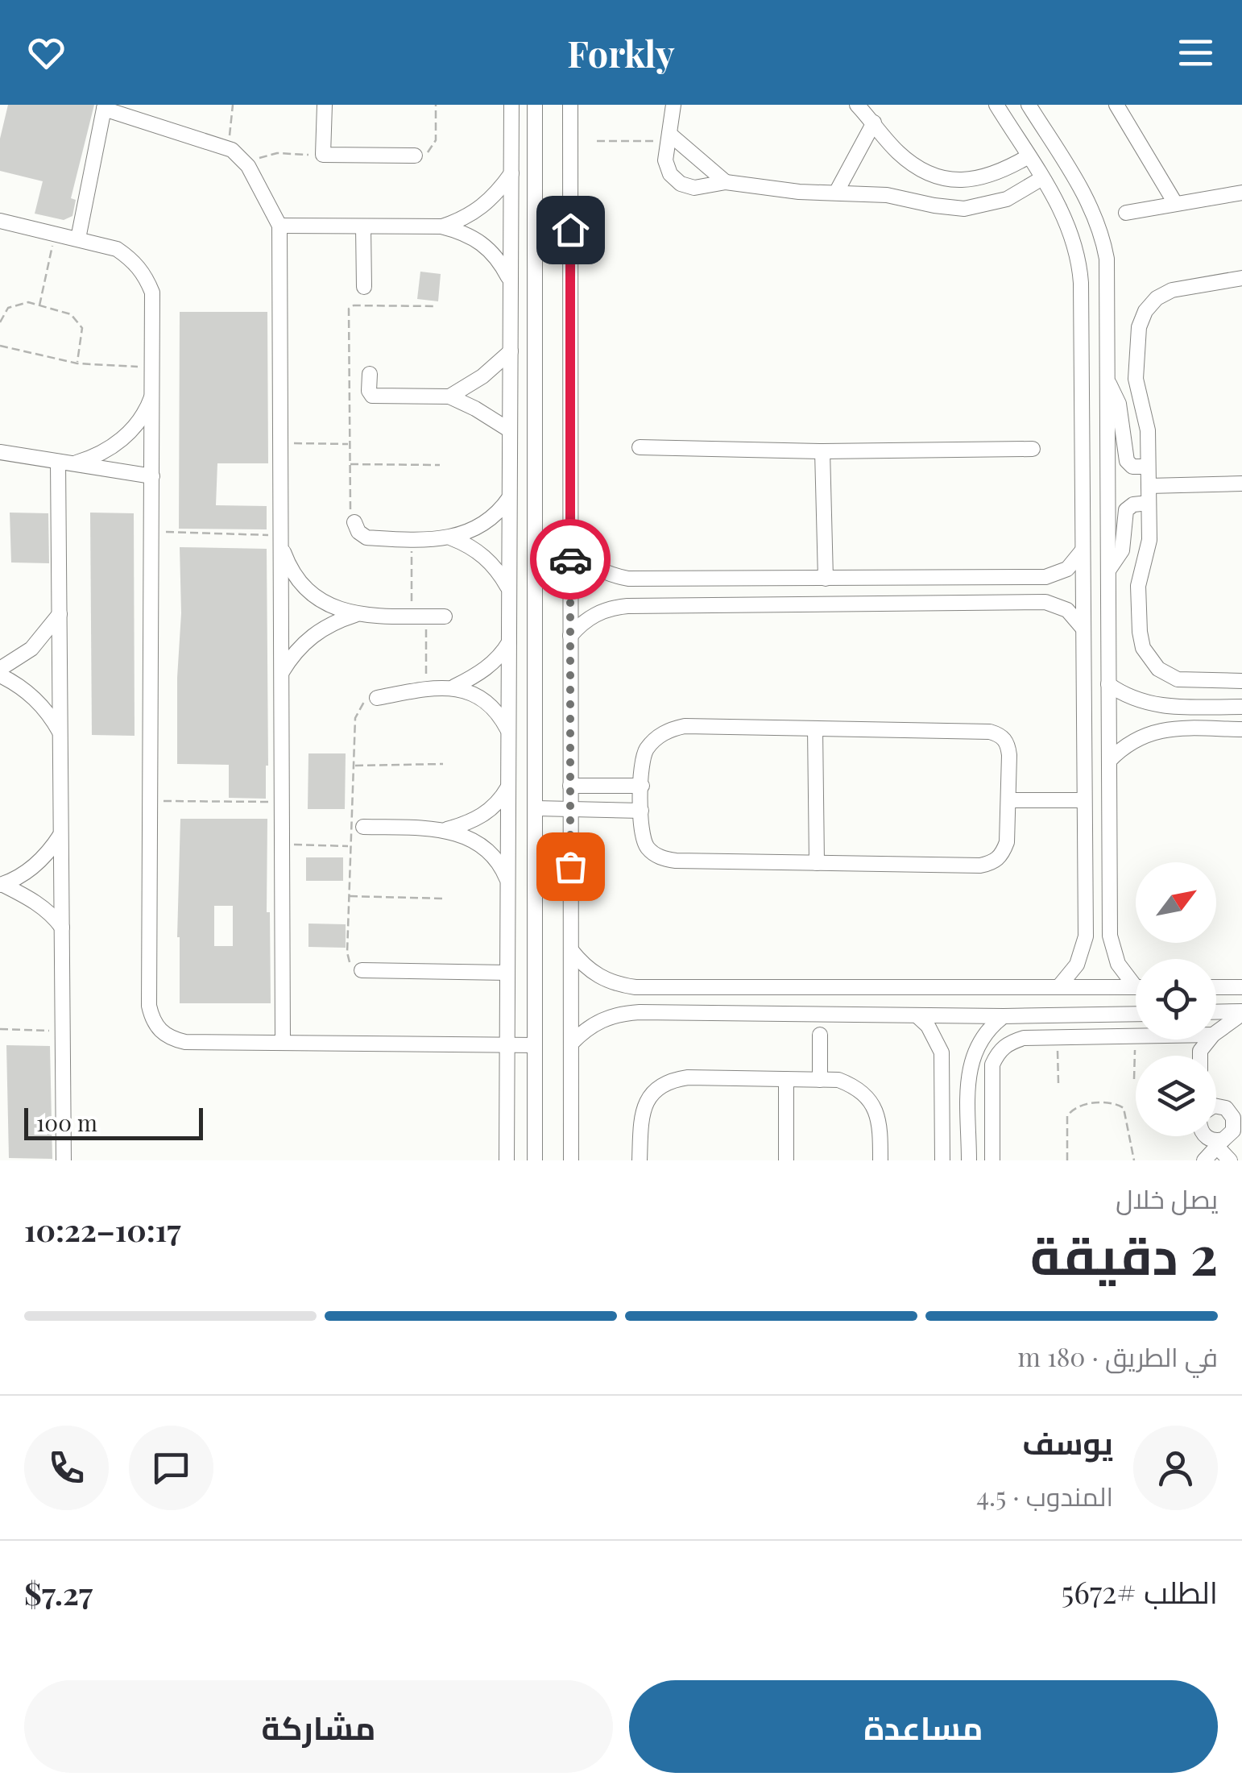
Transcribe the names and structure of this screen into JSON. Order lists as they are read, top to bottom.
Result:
{
  "scale_bar": "100 m",
  "north": "top right",
  "page": {
    "header": "Forkly",
    "scale": "100 m",
    "heading": ["2 دقيقة", "يصل خلال", "10:17–10:22"],
    "panel": [
      "يوسف",
      "المندوب · 4.5",
      "الطلب #5672",
      "$7.27"
    ],
    "bar": "في الطريق · 180 m",
    "buttons": ["مساعدة", "مشاركة"]
  }
}
